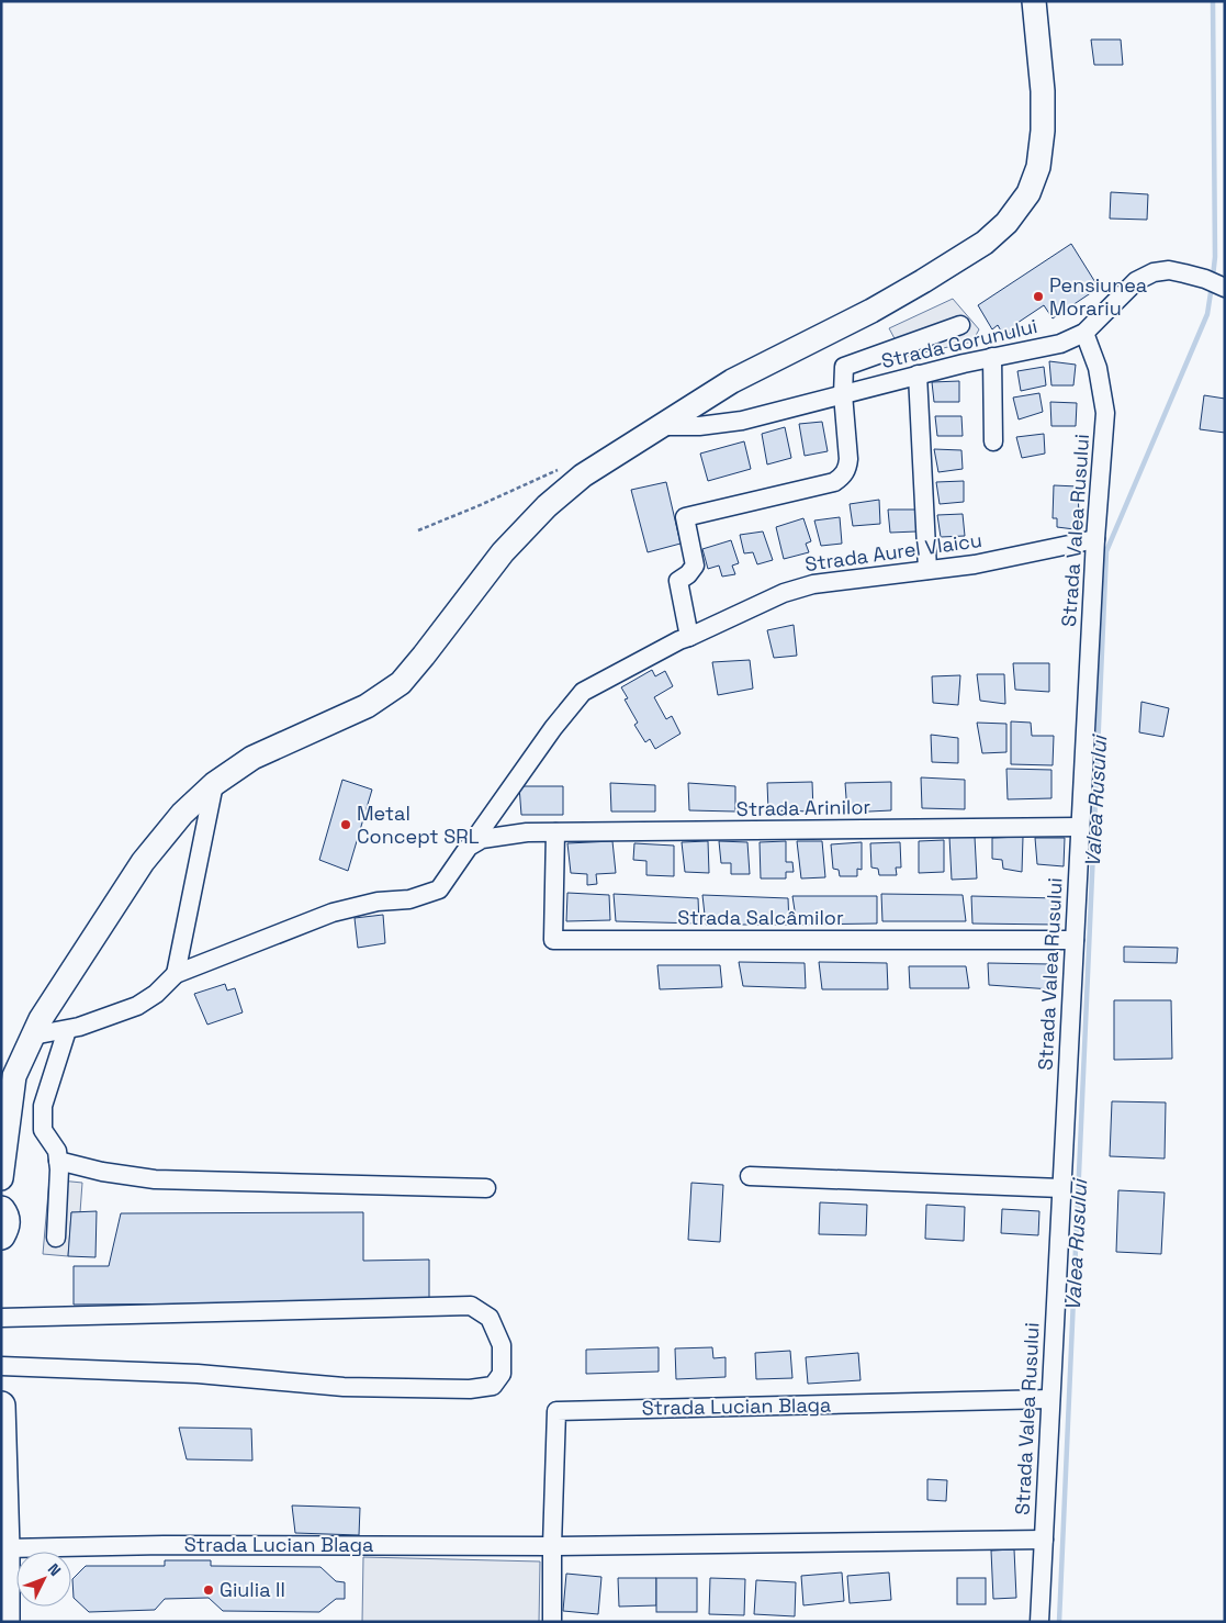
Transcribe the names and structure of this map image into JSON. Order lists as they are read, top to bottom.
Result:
{
  "streets": {
    "street": [
      "Strada Gorunului",
      "Strada Valea Rusului",
      "Strada Aurel Vlaicu",
      "Strada Arinilor",
      "Strada Salcâmilor",
      "Strada Lucian Blaga"
    ]
  },
  "crossings": [
    ["Strada Gorunului", "Strada Valea Rusului"],
    ["Strada Valea Rusului", "Strada Aurel Vlaicu"],
    ["Strada Valea Rusului", "Strada Arinilor"],
    ["Strada Valea Rusului", "Strada Salcâmilor"],
    ["Strada Valea Rusului", "Strada Lucian Blaga"],
    ["Strada Aurel Vlaicu", "Strada Arinilor"],
    ["Strada Arinilor", "Strada Salcâmilor"]
  ],
  "water": ["Valea Rusului"],
  "places": ["Pensiunea Morariu", "Metal Concept SRL", "Giulia II"],
  "north": "top right"
}
